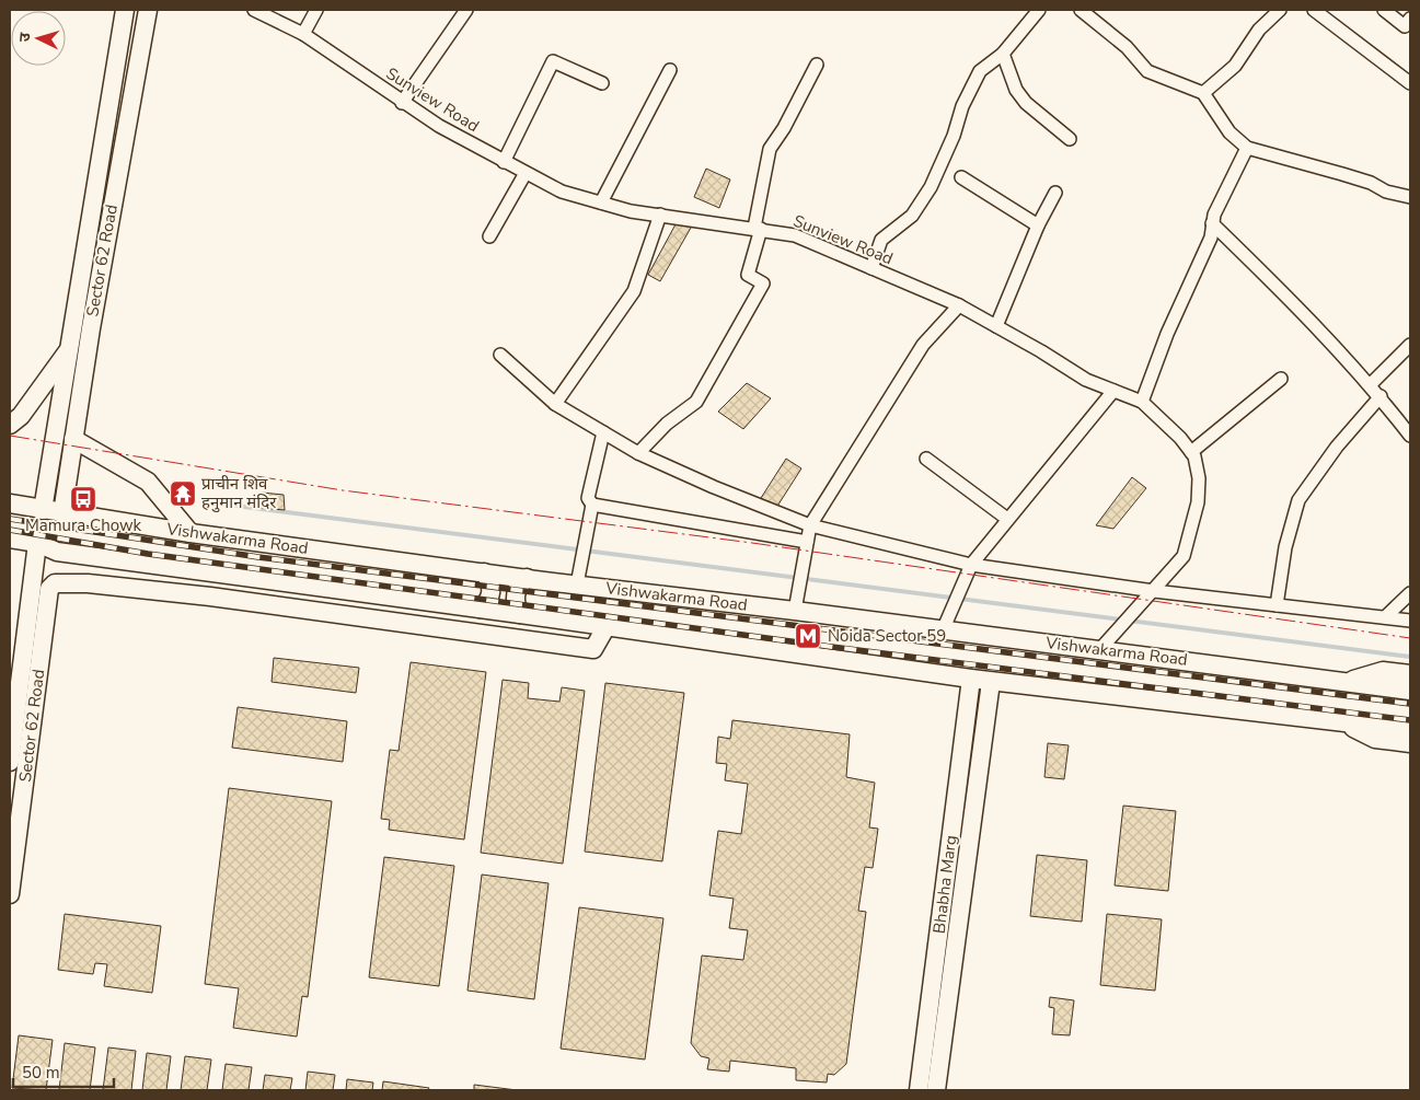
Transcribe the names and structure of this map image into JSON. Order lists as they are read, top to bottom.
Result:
{
  "streets": {
    "main road": ["Sector 62 Road", "Vishwakarma Road", "Bhabha Marg"],
    "street": ["Sunview Road"]
  },
  "crossings": [
    ["Sunview Road", "Vishwakarma Road"],
    ["Sector 62 Road", "Vishwakarma Road"]
  ],
  "places": {
    "temple": ["प्राचीन शिव हनुमान मंदिर"],
    "bus stop": ["Mamura Chowk"],
    "metro station": ["Noida Sector 59"]
  },
  "scale_bar": "50 m",
  "north": "left"
}
